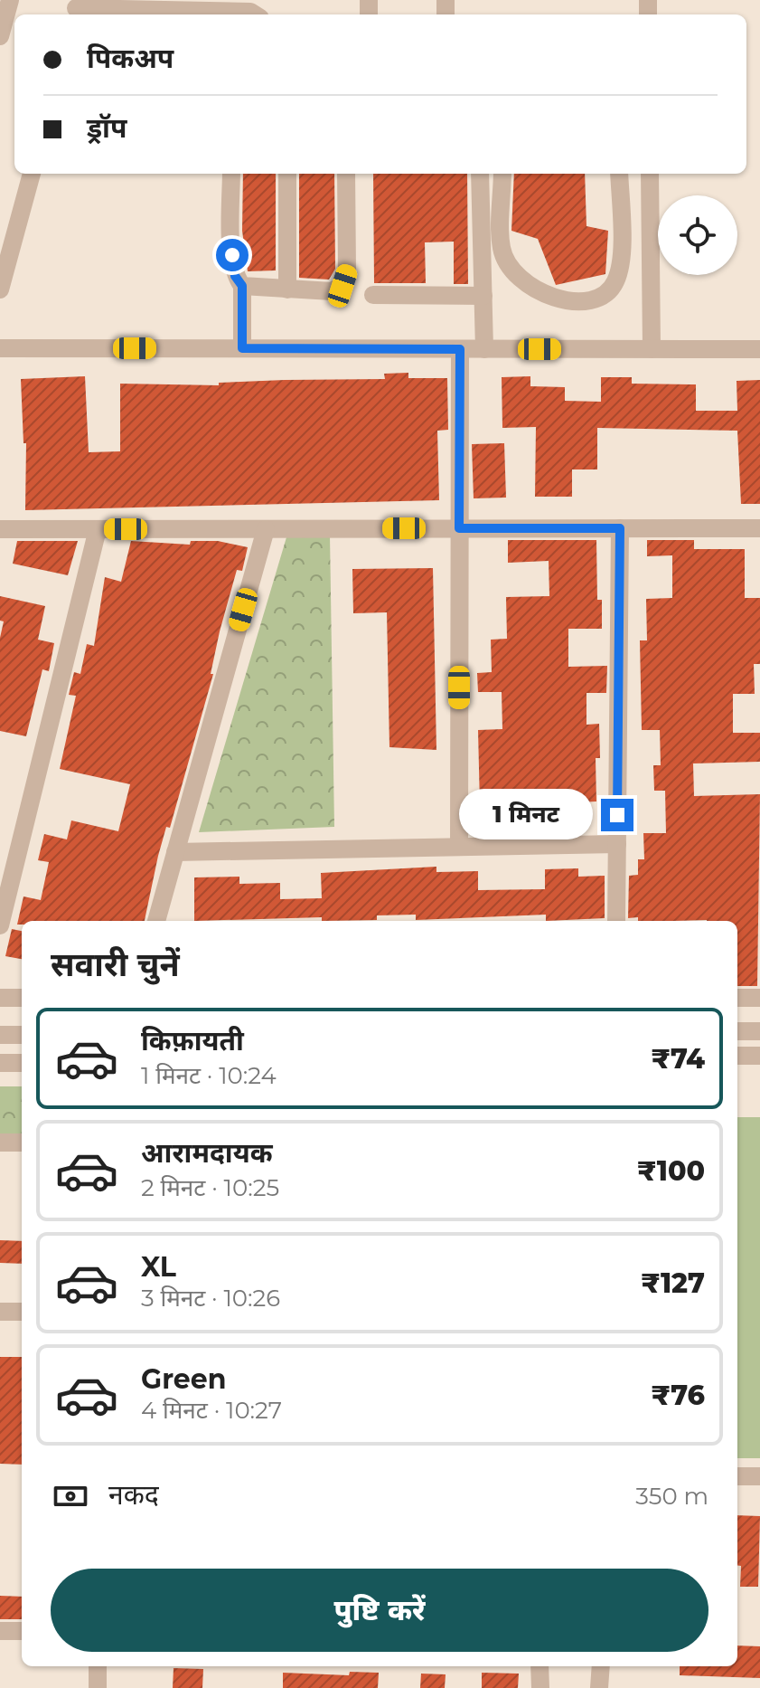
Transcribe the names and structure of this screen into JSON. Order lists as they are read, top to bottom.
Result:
{
  "page": {
    "banner": ["पिकअप", "ड्रॉप"],
    "bubble": "1 मिनट",
    "heading": "सवारी चुनें",
    "list": [
      {
        "name": "किफ़ायती",
        "note": "1 मिनट · 10:24",
        "value": "₹74"
      },
      {
        "name": "आरामदायक",
        "note": "2 मिनट · 10:25",
        "value": "₹100"
      },
      {
        "name": "XL",
        "note": "3 मिनट · 10:26",
        "value": "₹127"
      },
      {
        "name": "Green",
        "note": "4 मिनट · 10:27",
        "value": "₹76"
      }
    ],
    "pay": ["नकद", "350 m"],
    "buttons": "पुष्टि करें"
  }
}
